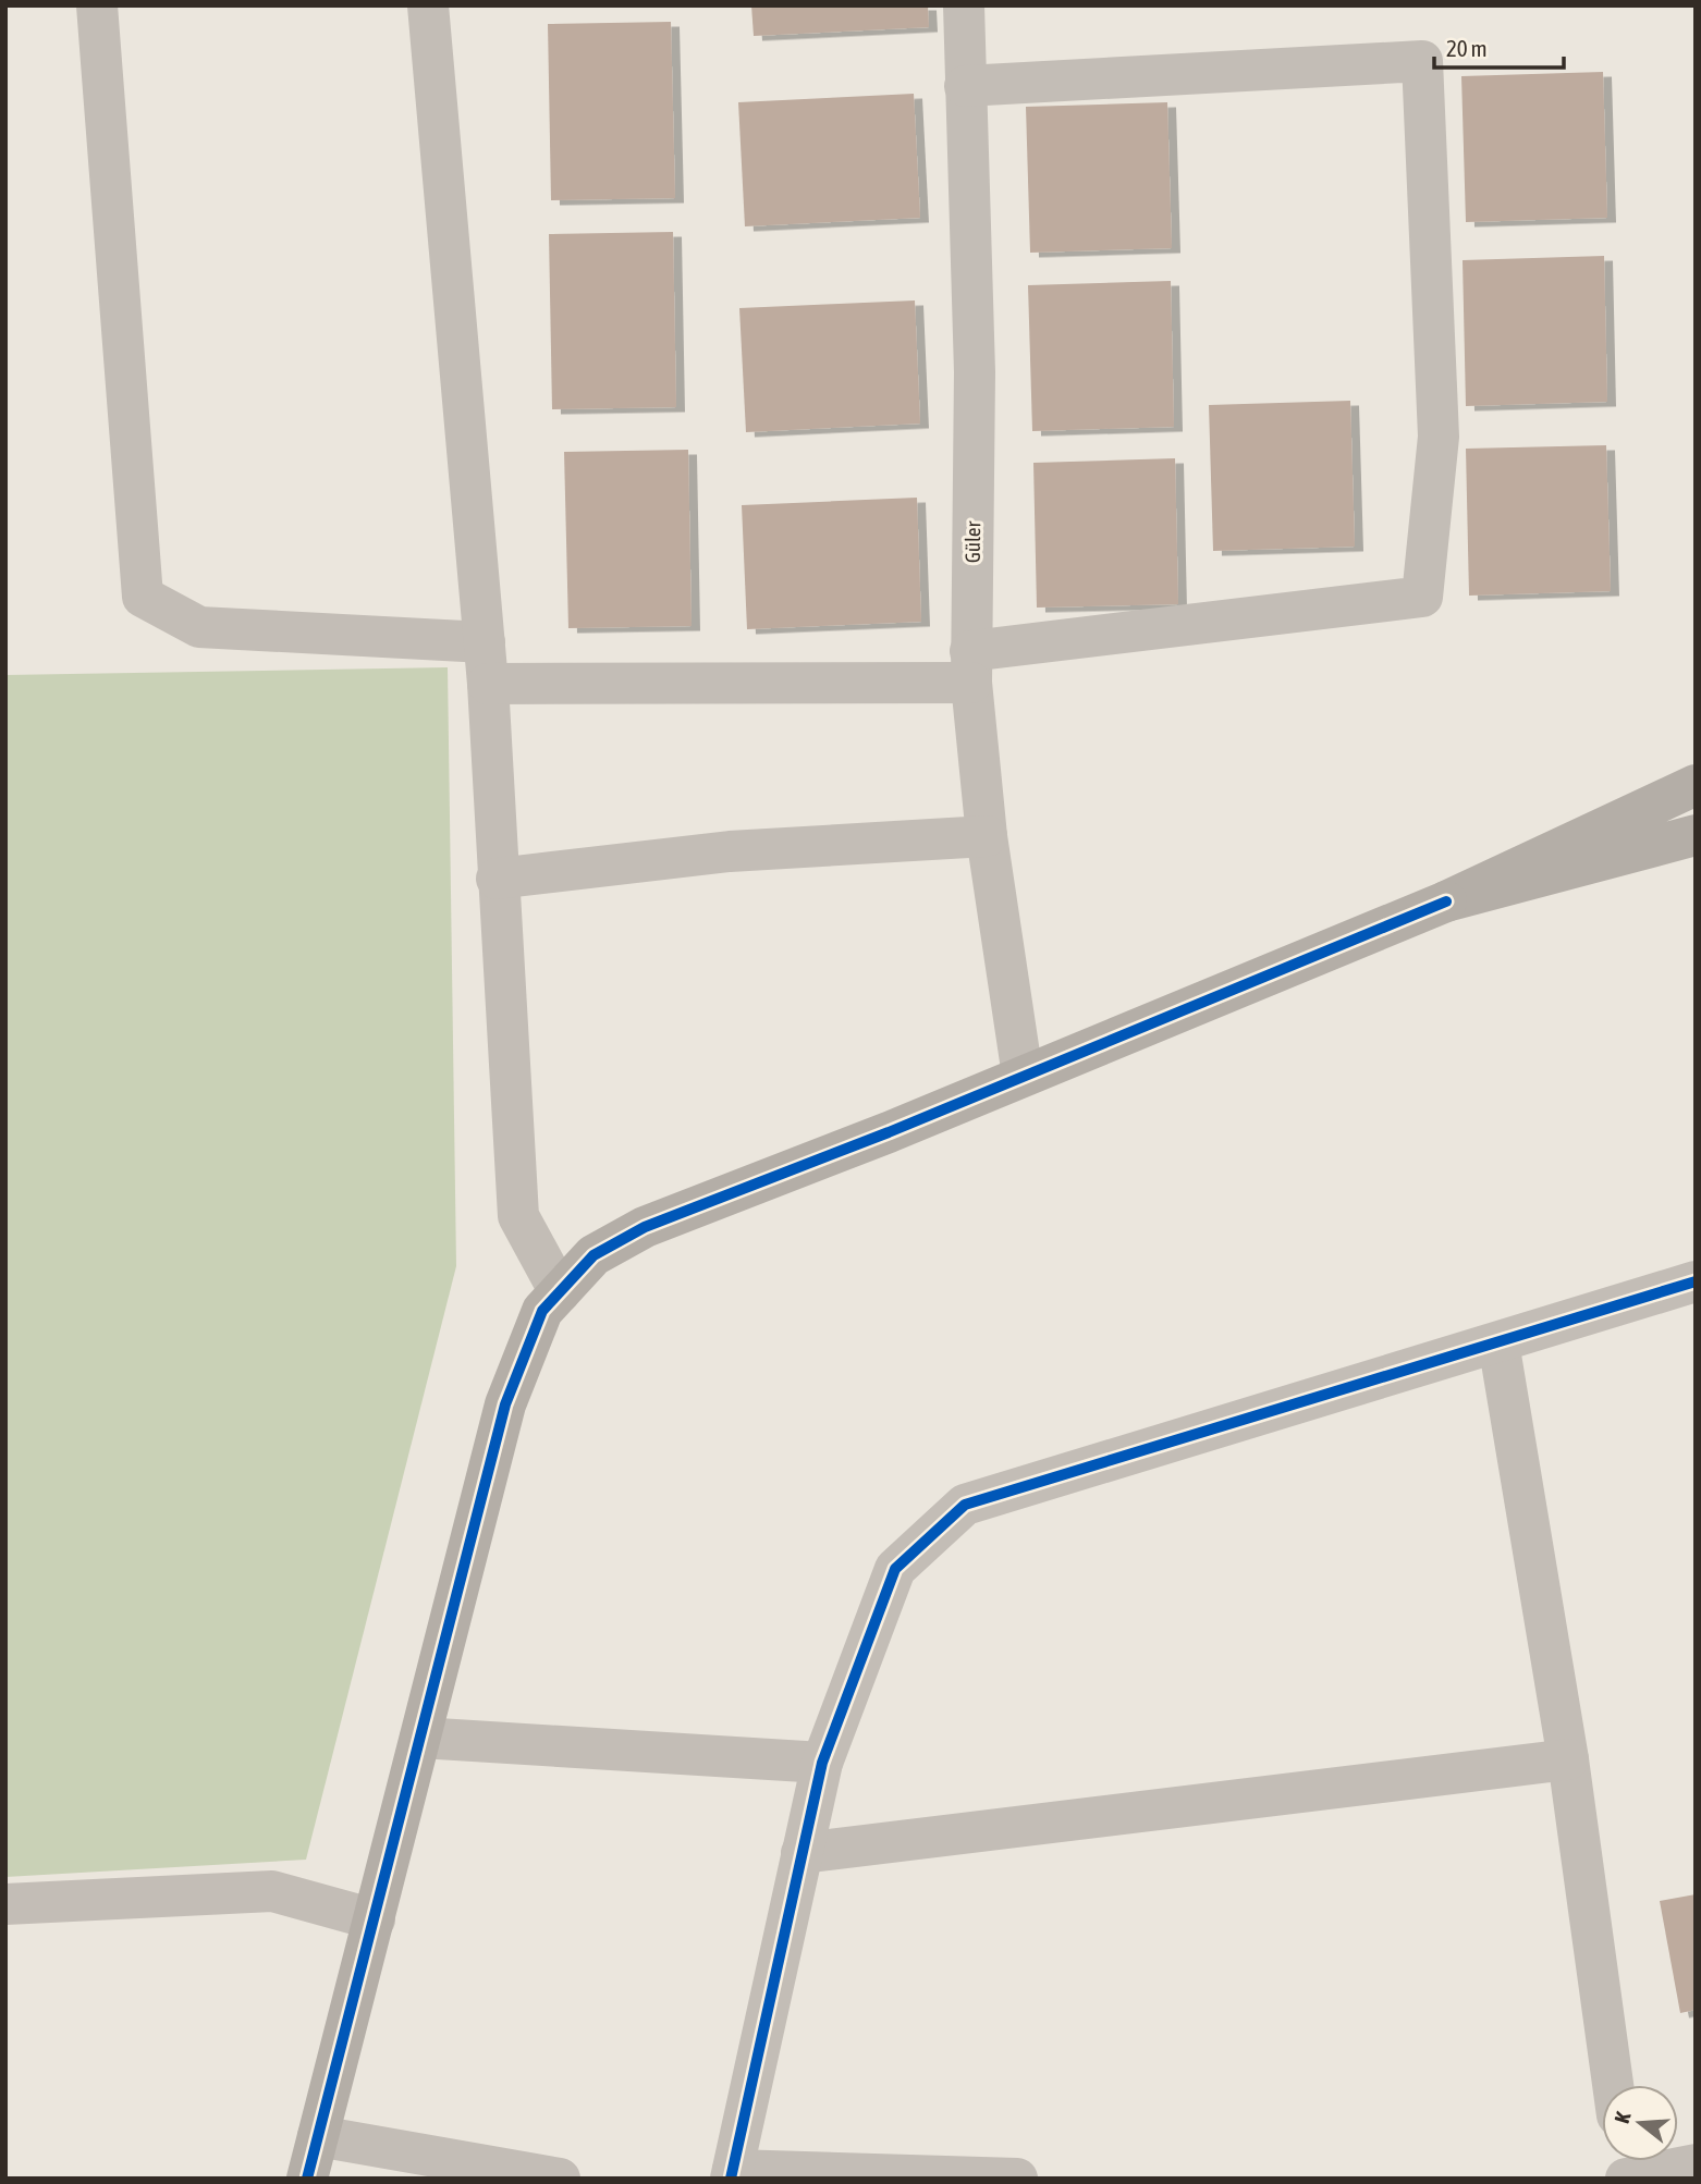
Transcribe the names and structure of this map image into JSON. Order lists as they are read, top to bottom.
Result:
{
  "streets": {
    "street": ["Güler"]
  },
  "scale_bar": "20 m",
  "north": "left"
}
